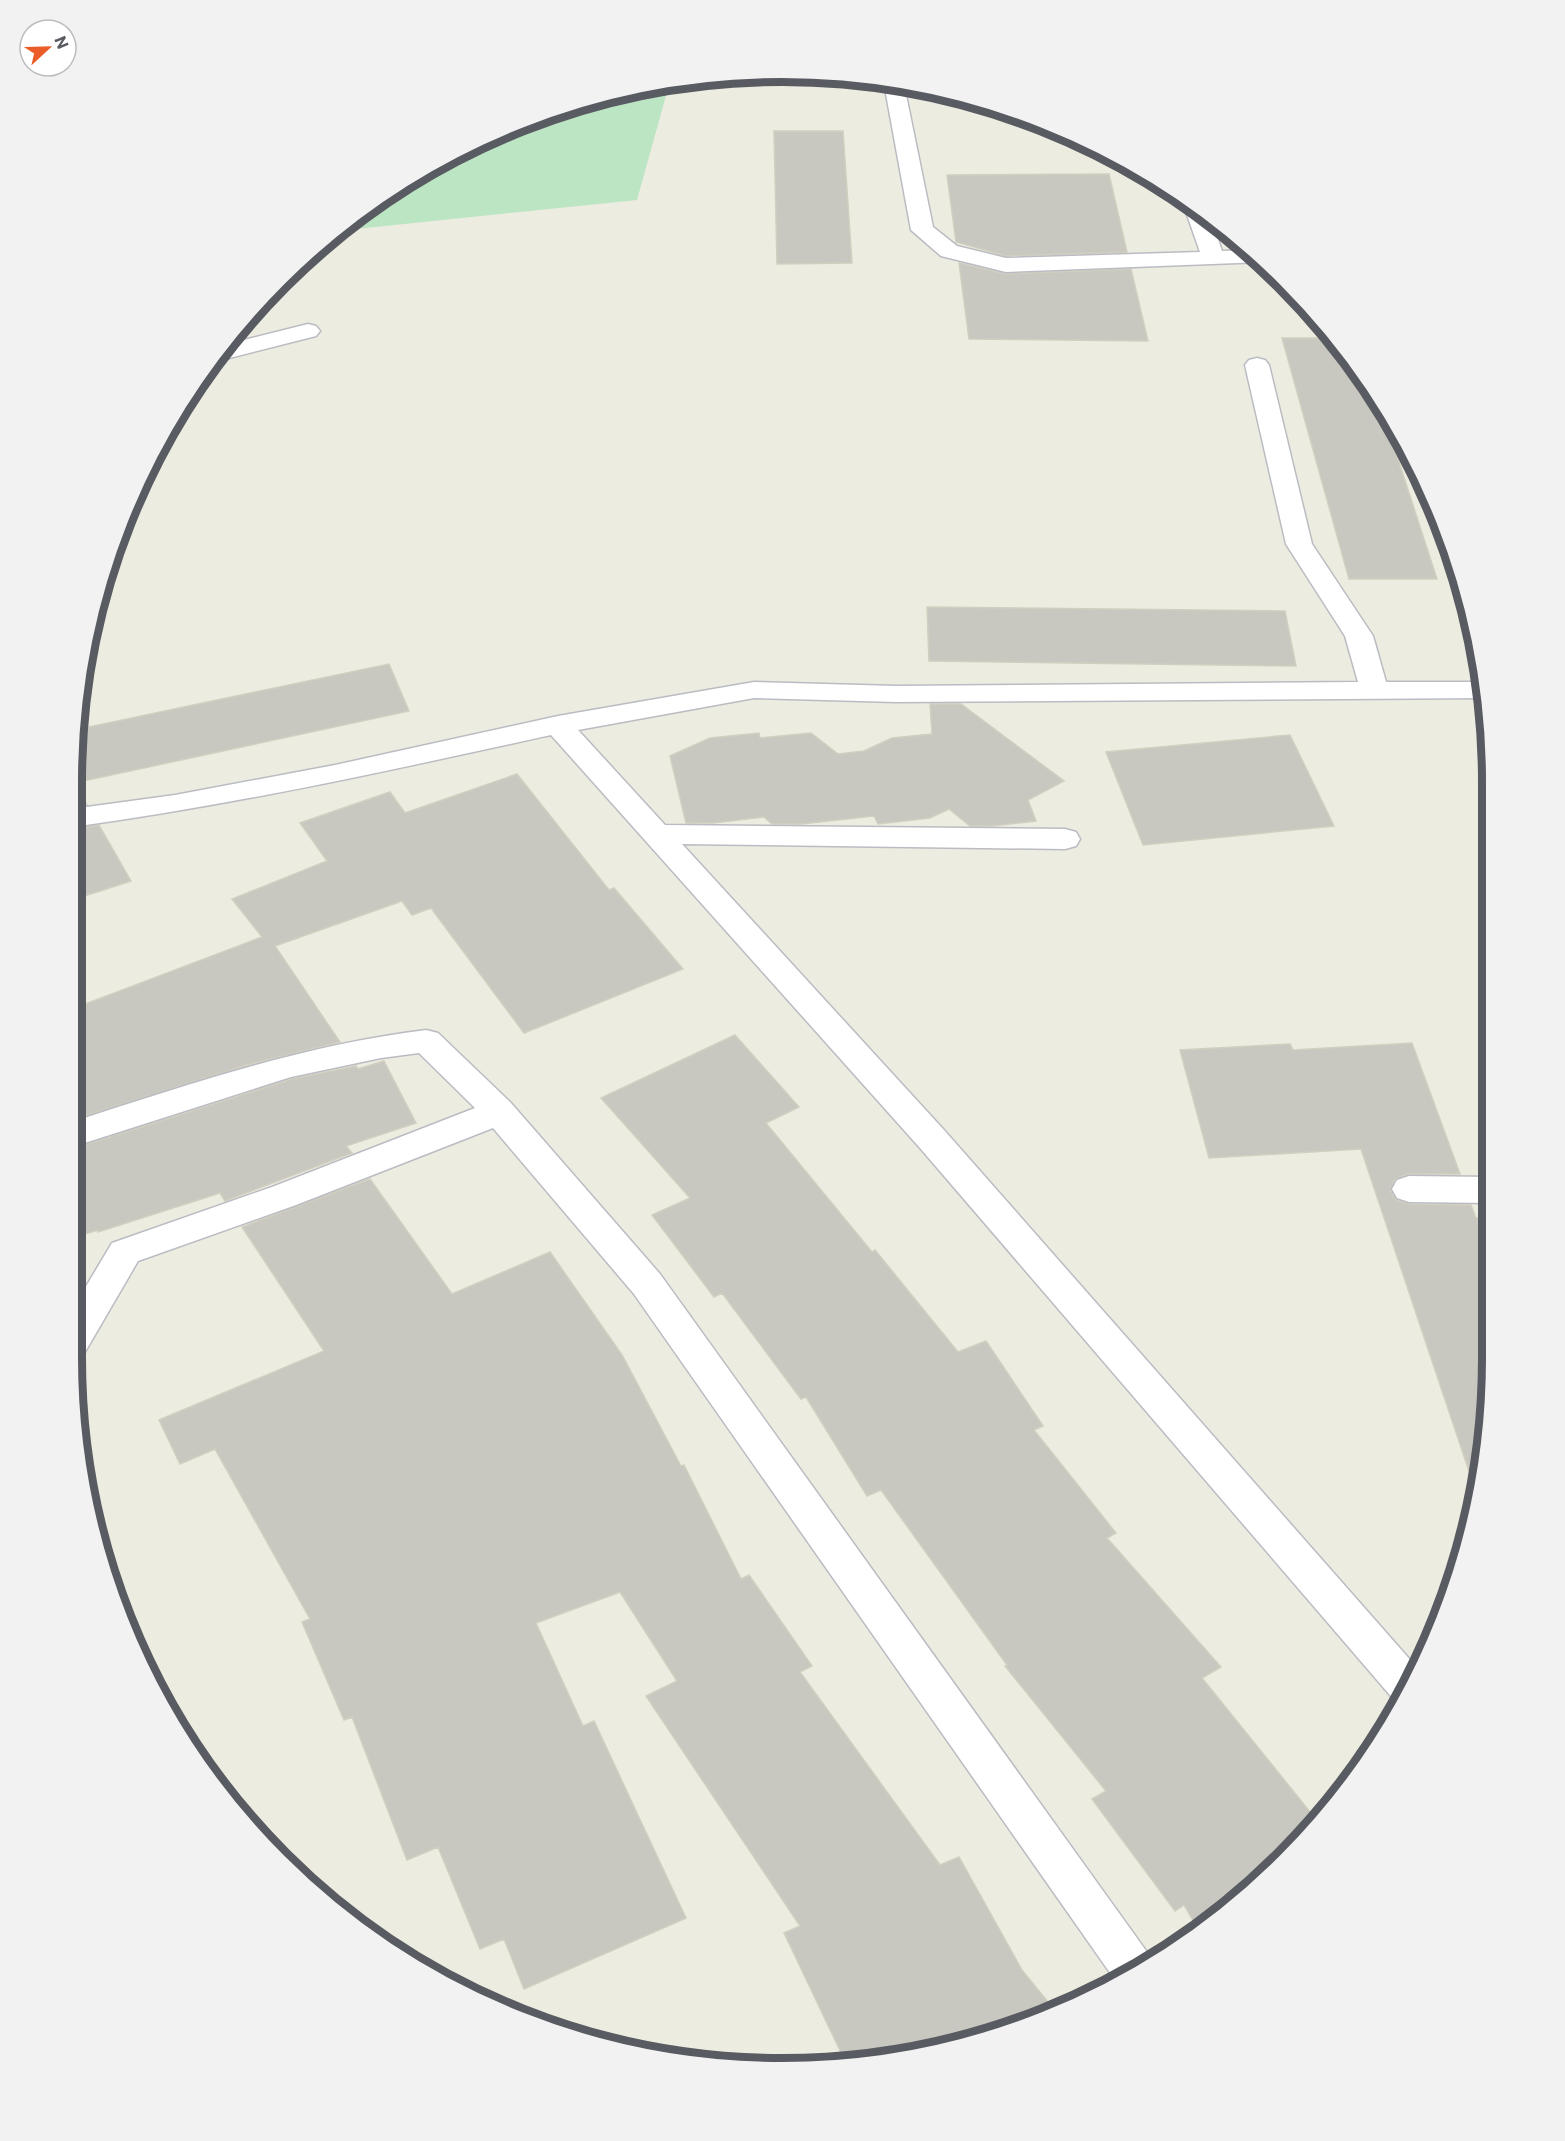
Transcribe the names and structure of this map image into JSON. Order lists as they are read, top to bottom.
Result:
{
  "north": "right"
}
